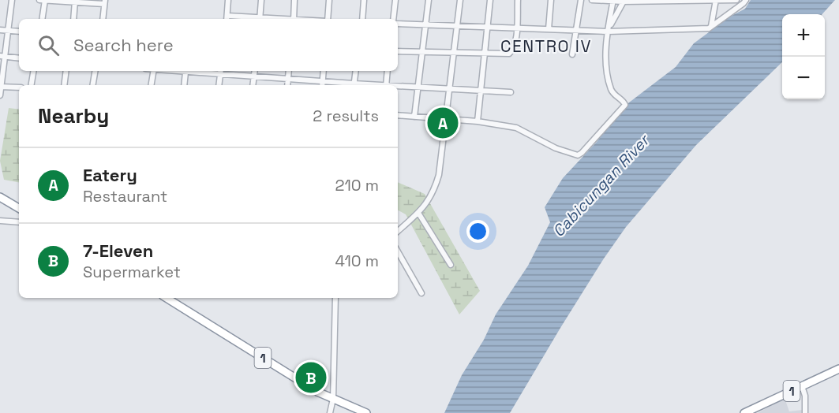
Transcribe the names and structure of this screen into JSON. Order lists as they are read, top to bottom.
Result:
{
  "streets": {
    "highway": ["1"]
  },
  "districts": ["CENTRO IV"],
  "water": ["Cabicungan River"],
  "page": {
    "map_buttons": ["+", "−"],
    "search": "Search here",
    "heading": ["Nearby", "2 results"],
    "pins": ["A", "B"],
    "list": [
      {
        "mark": "A",
        "name": "Eatery",
        "note": "Restaurant",
        "value": "210 m"
      },
      {
        "mark": "B",
        "name": "7-Eleven",
        "note": "Supermarket",
        "value": "410 m"
      }
    ]
  }
}
